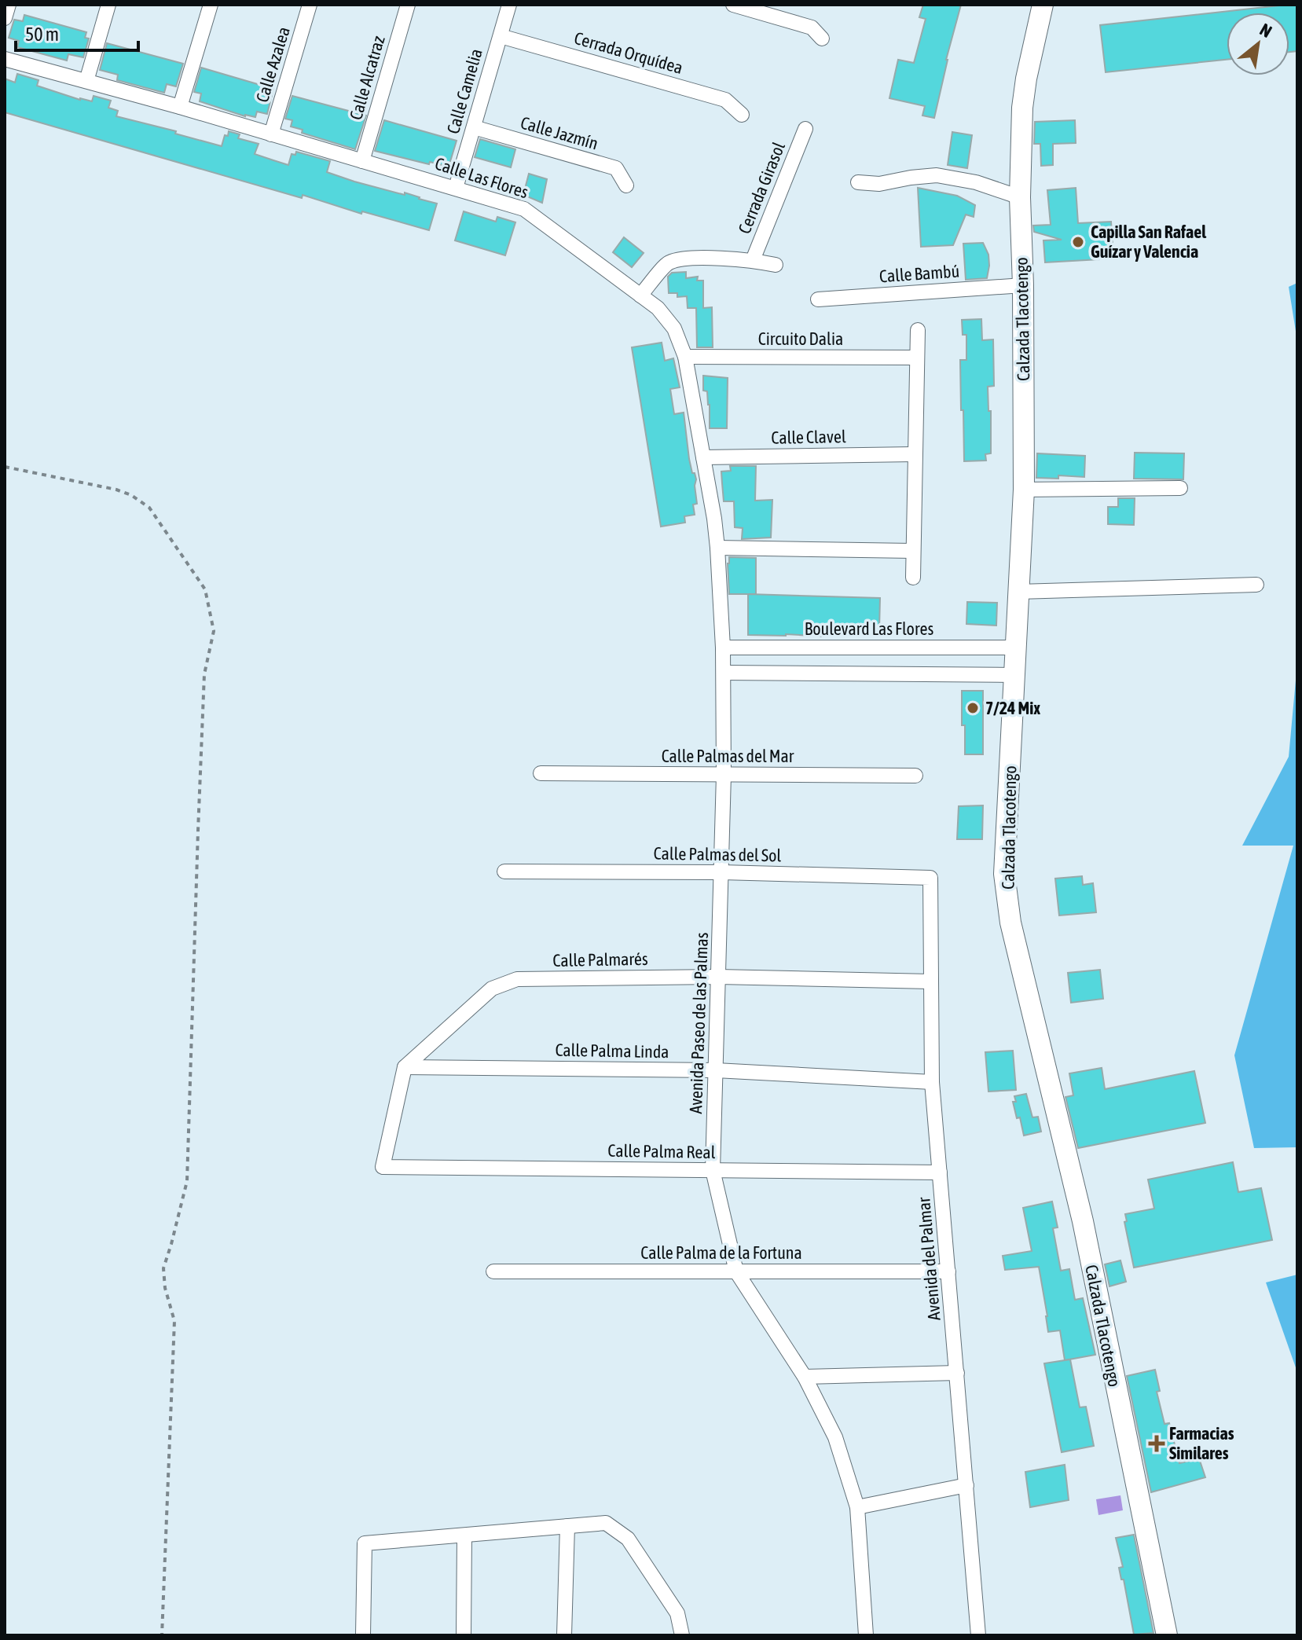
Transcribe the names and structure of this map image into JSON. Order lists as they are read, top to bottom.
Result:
{
  "streets": {
    "street": [
      "Cerrada Orquídea",
      "Calle Azalea",
      "Calle Alcatraz",
      "Calle Camelia",
      "Calle Jazmín",
      "Calle Las Flores",
      "Cerrada Girasol",
      "Calle Bambú",
      "Calzada Tlacotengo",
      "Circuito Dalia",
      "Calle Clavel",
      "Boulevard Las Flores",
      "Calle Palmas del Mar",
      "Calle Palmas del Sol",
      "Calle Palmarés",
      "Avenida Paseo de las Palmas",
      "Calle Palma Linda",
      "Calle Palma Real",
      "Calle Palma de la Fortuna",
      "Avenida del Palmar"
    ]
  },
  "crossings": [
    ["Cerrada Orquídea", "Calle Camelia"],
    ["Calle Azalea", "Calle Las Flores"],
    ["Calle Alcatraz", "Calle Las Flores"],
    ["Calle Camelia", "Calle Jazmín"],
    ["Calle Camelia", "Calle Las Flores"],
    ["Calle Las Flores", "Cerrada Girasol"],
    ["Calle Las Flores", "Circuito Dalia"],
    ["Calle Las Flores", "Calle Clavel"],
    ["Calle Las Flores", "Boulevard Las Flores"],
    ["Calle Las Flores", "Avenida Paseo de las Palmas"],
    ["Calle Bambú", "Calzada Tlacotengo"],
    ["Calzada Tlacotengo", "Boulevard Las Flores"],
    ["Boulevard Las Flores", "Avenida Paseo de las Palmas"],
    ["Calle Palmas del Mar", "Avenida Paseo de las Palmas"],
    ["Calle Palmas del Sol", "Avenida Paseo de las Palmas"],
    ["Calle Palmas del Sol", "Avenida del Palmar"],
    ["Calle Palmarés", "Avenida Paseo de las Palmas"],
    ["Calle Palmarés", "Calle Palma Linda"],
    ["Calle Palmarés", "Calle Palma Real"],
    ["Calle Palmarés", "Avenida del Palmar"],
    ["Avenida Paseo de las Palmas", "Calle Palma Linda"],
    ["Avenida Paseo de las Palmas", "Calle Palma Real"],
    ["Avenida Paseo de las Palmas", "Calle Palma de la Fortuna"],
    ["Calle Palma Linda", "Calle Palma Real"],
    ["Calle Palma Linda", "Avenida del Palmar"],
    ["Calle Palma Real", "Avenida del Palmar"],
    ["Calle Palma de la Fortuna", "Avenida del Palmar"]
  ],
  "places": {
    "other": ["Capilla San Rafael Guízar y Valencia", "7/24 Mix"],
    "health": ["Farmacias Similares"]
  },
  "scale_bar": "50 m",
  "north": "top right"
}
